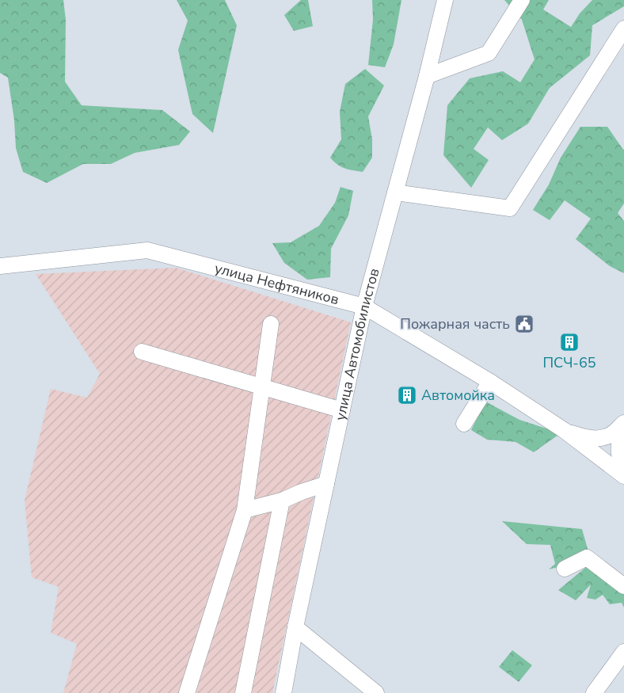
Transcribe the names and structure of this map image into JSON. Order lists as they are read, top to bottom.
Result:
{
  "streets": {
    "street": ["улица Нефтяников", "улица Автомобилистов"]
  },
  "crossings": [
    ["улица Нефтяников", "улица Автомобилистов"]
  ],
  "places": {
    "public building": ["Пожарная часть"],
    "building": ["ПСЧ-65", "Автомойка"]
  }
}
